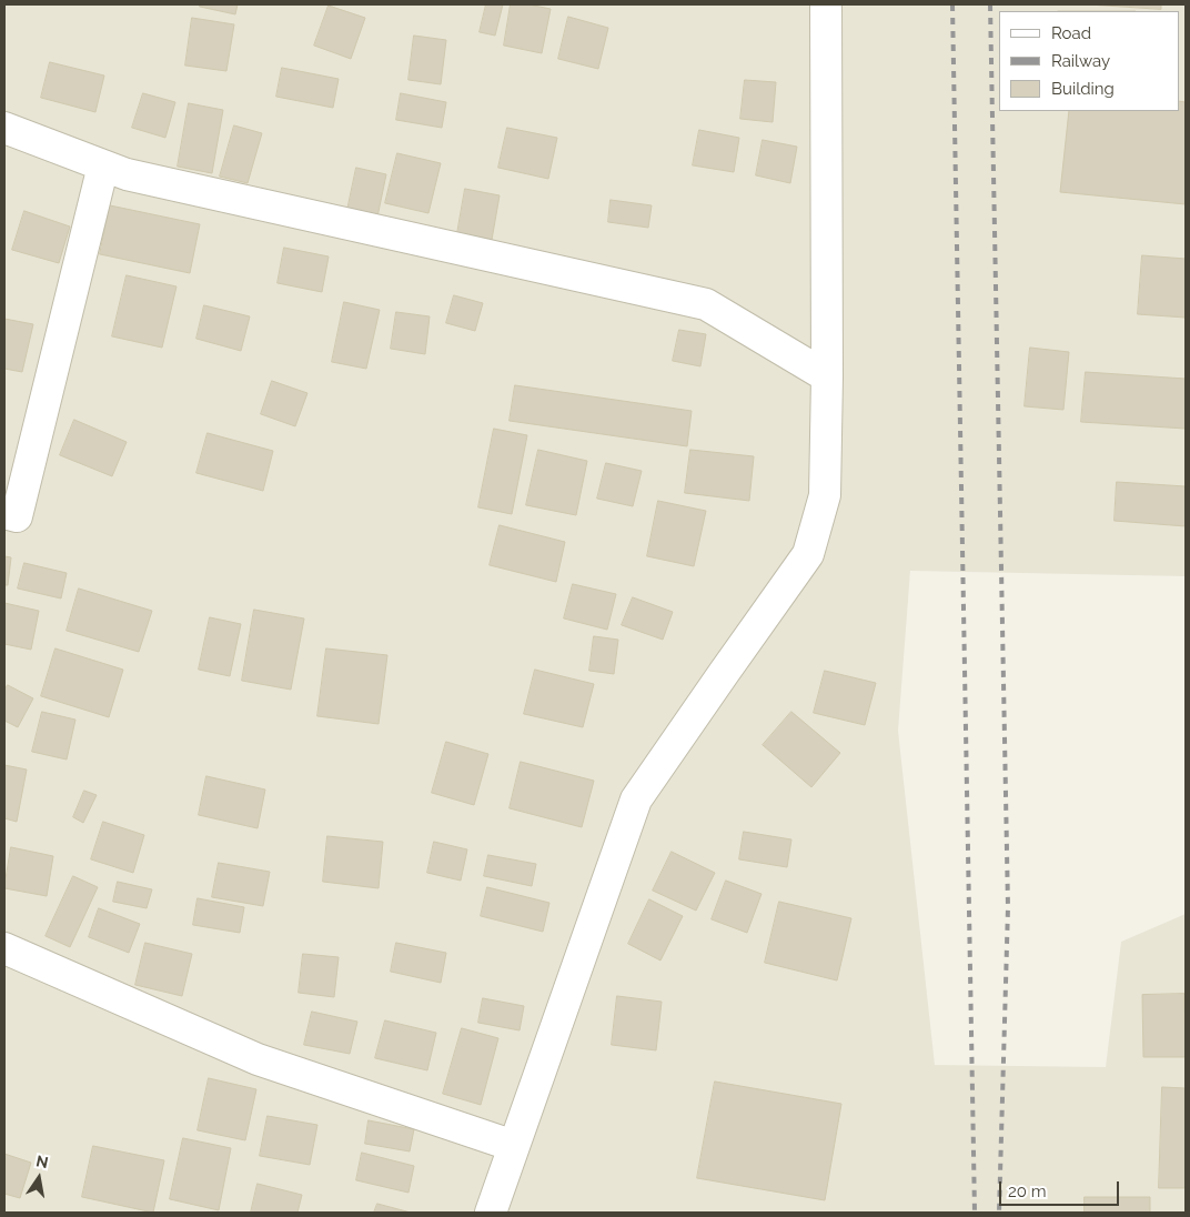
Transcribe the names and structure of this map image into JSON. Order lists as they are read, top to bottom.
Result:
{
  "legend": ["Road", "Railway", "Building"],
  "scale_bar": "20 m",
  "north": "top"
}
